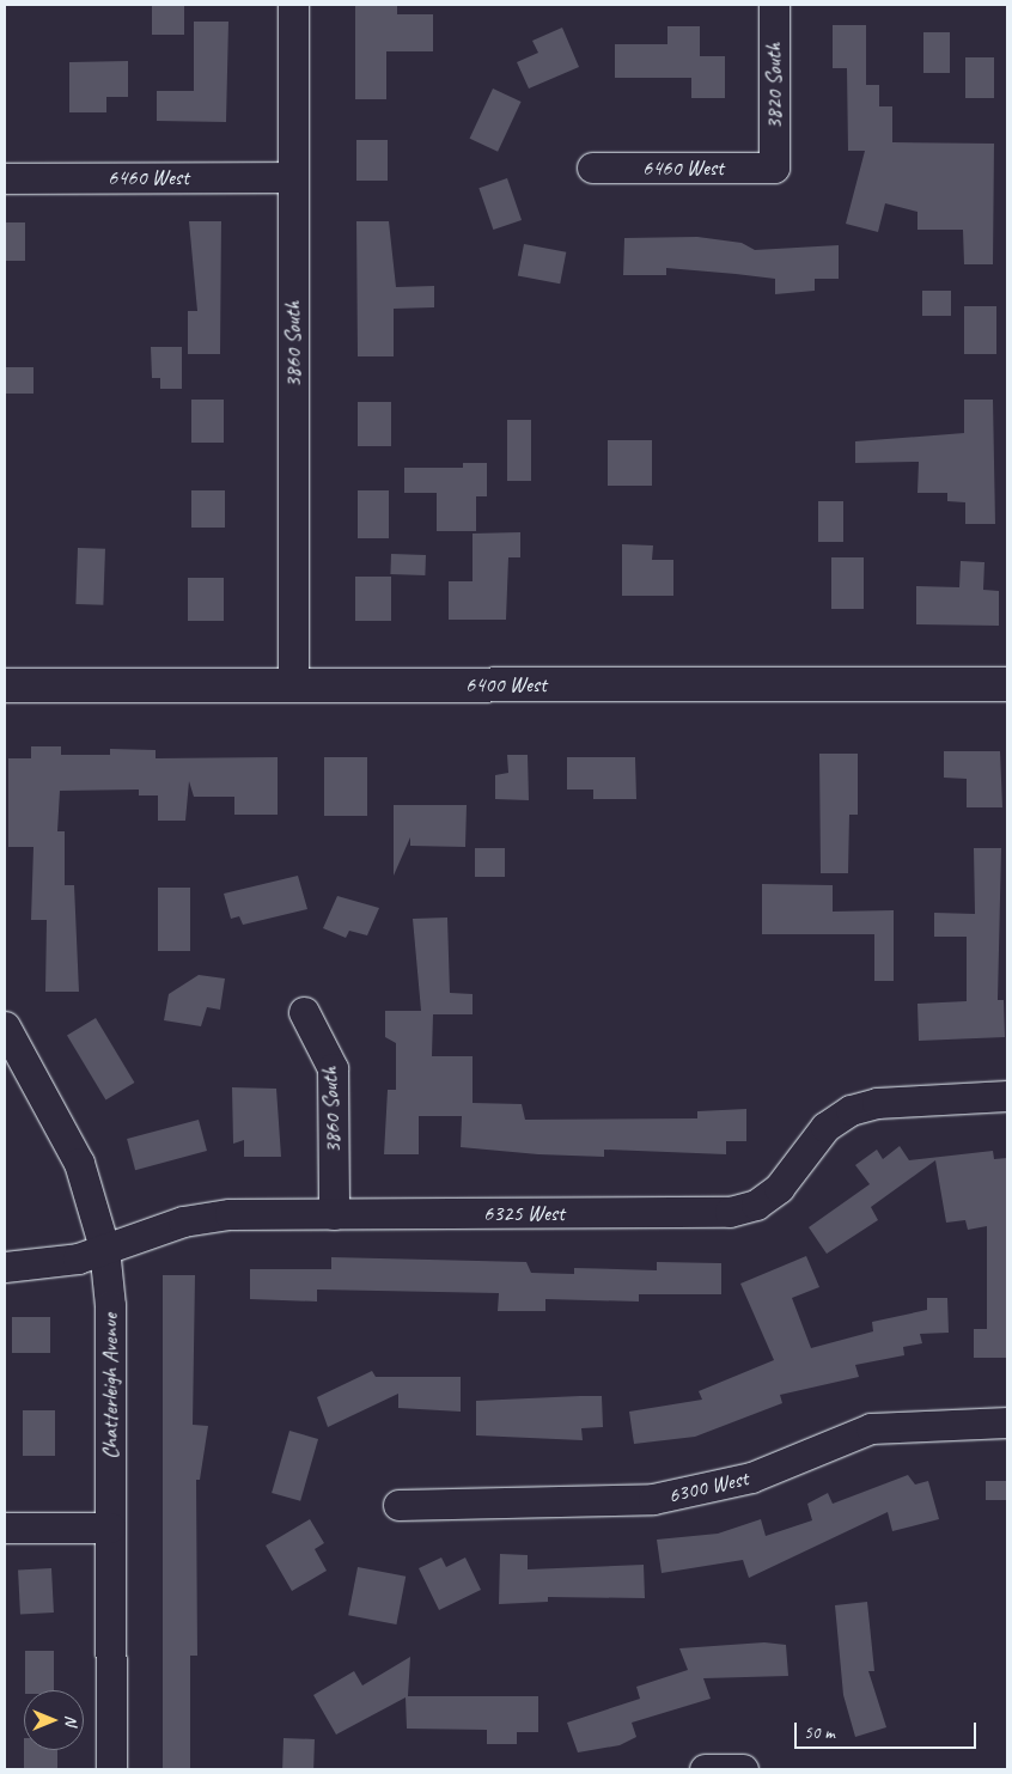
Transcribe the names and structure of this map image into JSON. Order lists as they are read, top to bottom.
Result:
{
  "streets": {
    "street": [
      "3820 South",
      "6460 West",
      "3860 South",
      "6400 West",
      "6325 West",
      "Chatterleigh Avenue",
      "6300 West"
    ]
  },
  "crossings": [
    ["3820 South", "6460 West"],
    ["6460 West", "3860 South"],
    ["3860 South", "6400 West"],
    ["3860 South", "6325 West"],
    ["6325 West", "Chatterleigh Avenue"]
  ],
  "scale_bar": "50 m",
  "north": "right"
}
